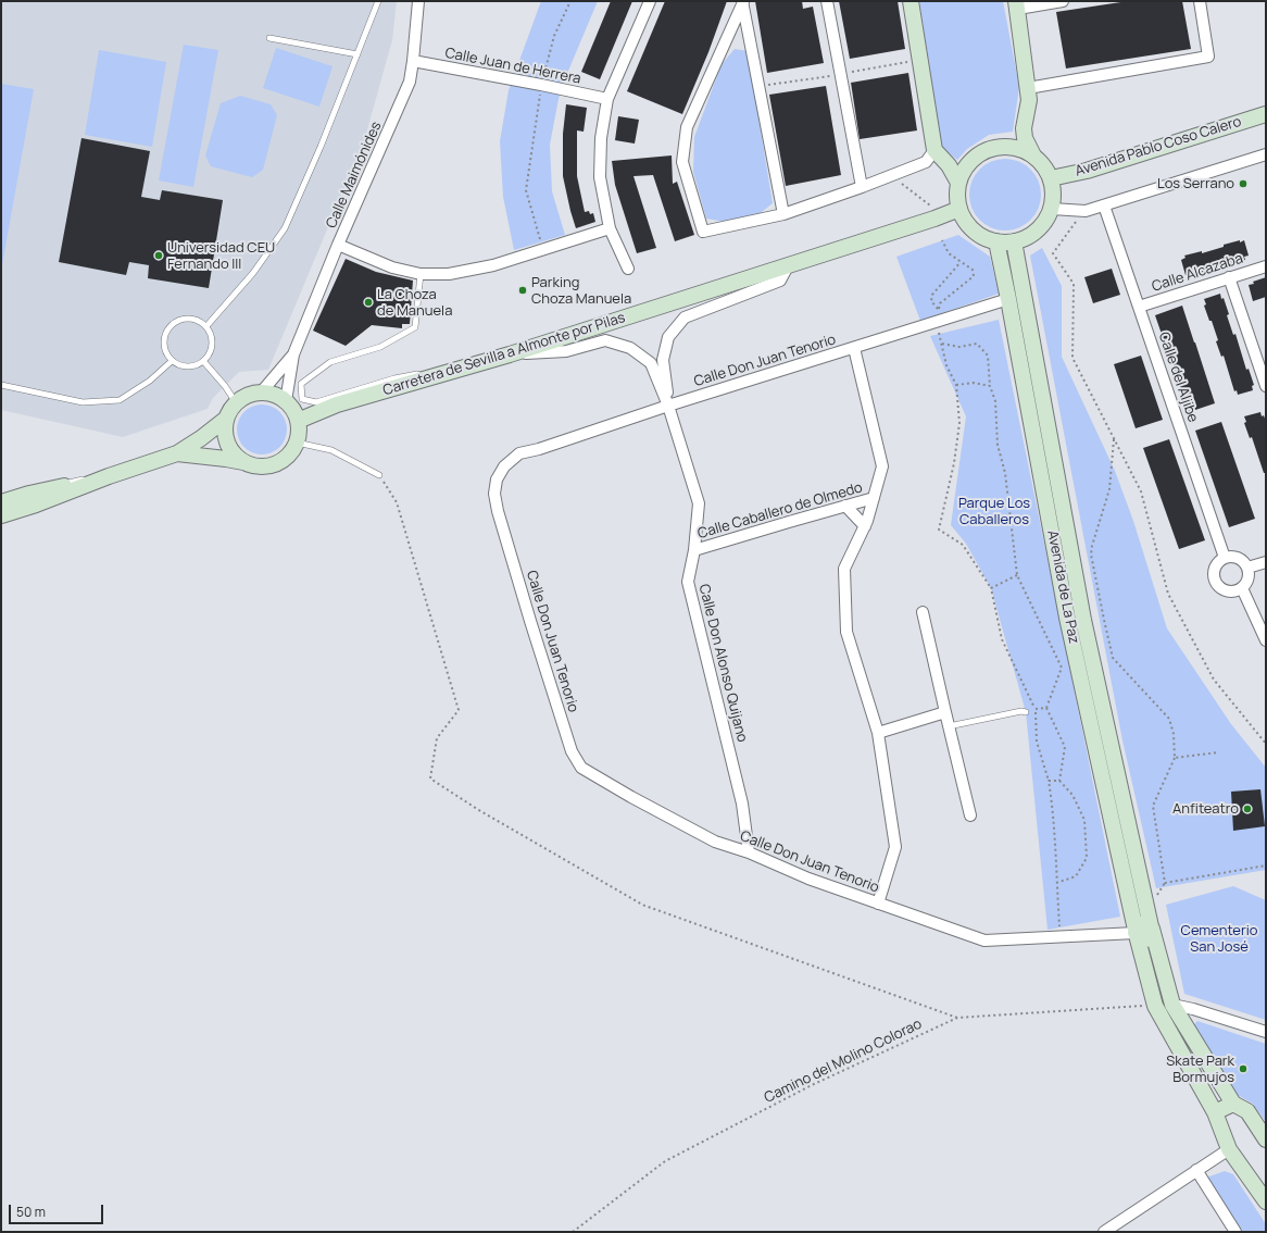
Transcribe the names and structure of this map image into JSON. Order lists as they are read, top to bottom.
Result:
{
  "streets": {
    "street": [
      "Calle Juan de Herrera",
      "Avenida Pablo Coso Calero",
      "Calle Maimónides",
      "Calle Alcazaba",
      "Carretera de Sevilla a Almonte por Pilas",
      "Calle Don Juan Tenorio",
      "Calle del Aljibe",
      "Calle Caballero de Olmedo",
      "Avenida de La Paz",
      "Calle Don Alonso Quijano"
    ],
    "path": ["Camino del Molino Colorao"]
  },
  "crossings": [
    ["Calle Juan de Herrera", "Calle Maimónides"],
    ["Avenida Pablo Coso Calero", "Carretera de Sevilla a Almonte por Pilas"],
    ["Avenida Pablo Coso Calero", "Avenida de La Paz"],
    ["Calle Maimónides", "Carretera de Sevilla a Almonte por Pilas"],
    ["Calle Alcazaba", "Calle del Aljibe"],
    ["Carretera de Sevilla a Almonte por Pilas", "Avenida de La Paz"],
    ["Calle Don Juan Tenorio", "Avenida de La Paz"],
    ["Calle Don Juan Tenorio", "Calle Don Alonso Quijano"],
    ["Calle Caballero de Olmedo", "Calle Don Alonso Quijano"],
    ["Avenida de La Paz", "Camino del Molino Colorao"]
  ],
  "parks": ["Parque Los Caballeros", "Cementerio San José"],
  "places": [
    "Los Serrano",
    "Universidad CEU Fernando III",
    "Parking Choza Manuela",
    "La Choza de Manuela",
    "Anfiteatro",
    "Skate Park Bormujos"
  ],
  "scale_bar": "50 m"
}
